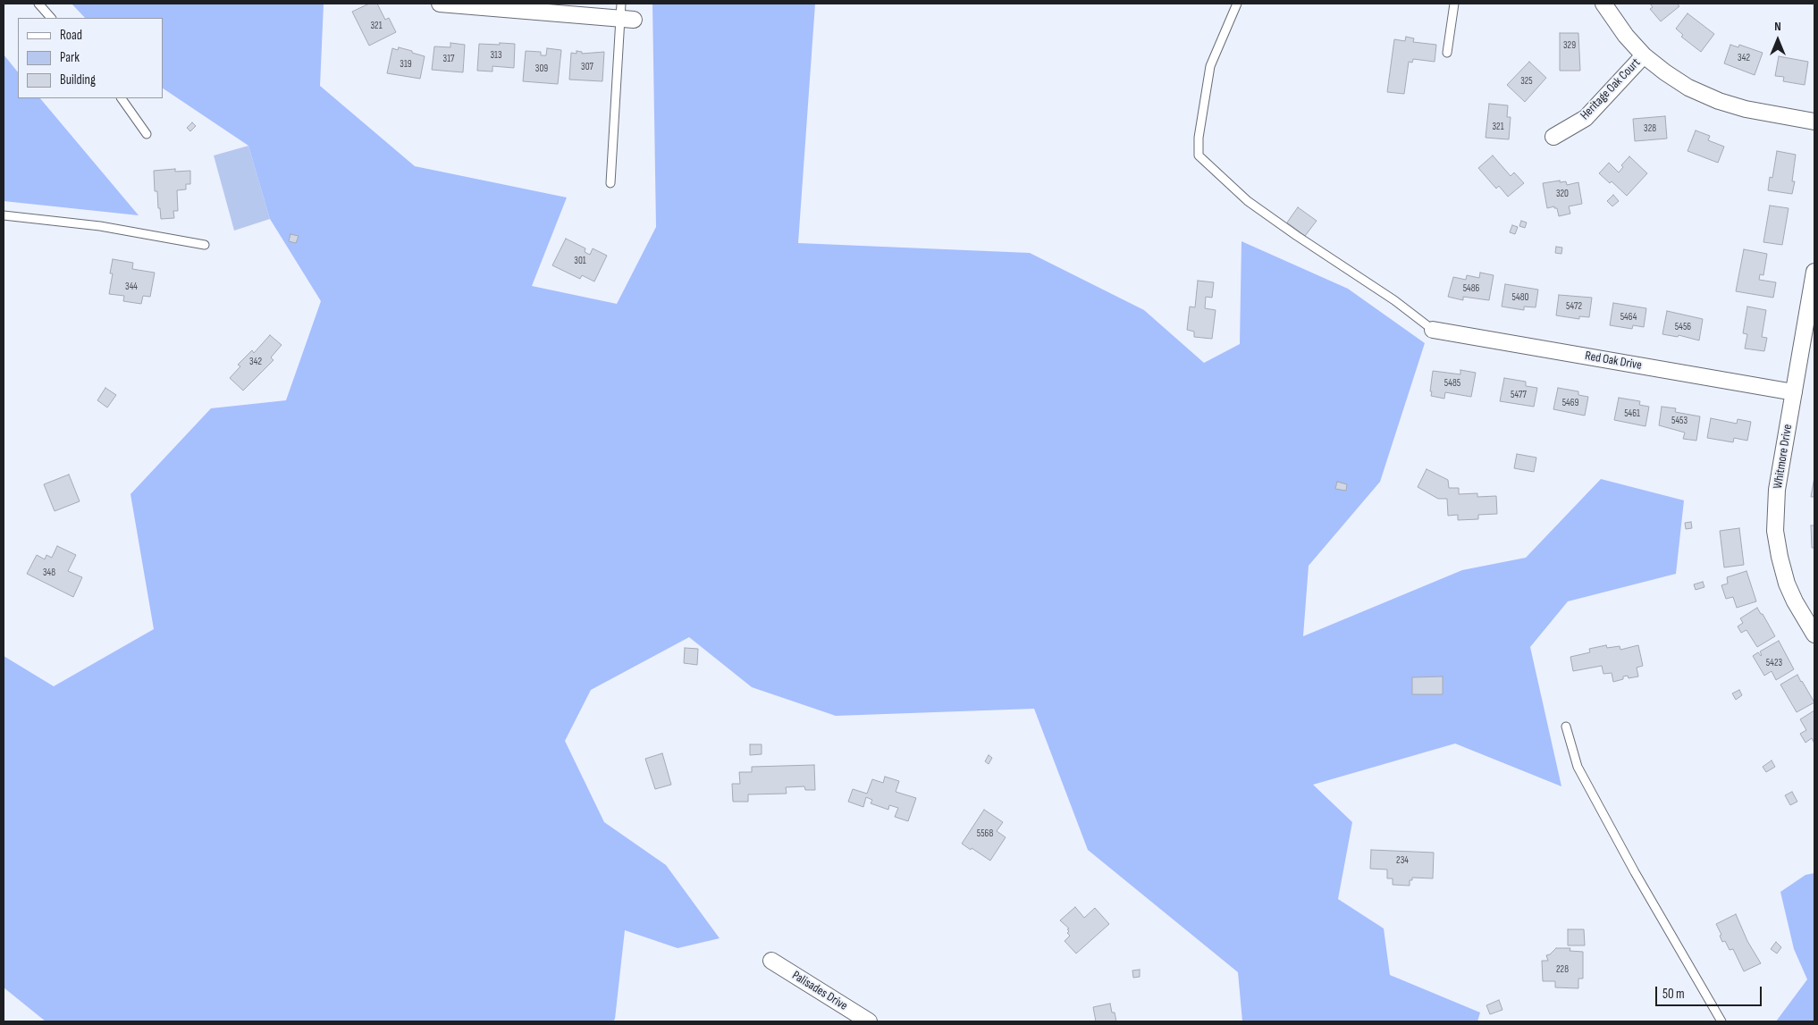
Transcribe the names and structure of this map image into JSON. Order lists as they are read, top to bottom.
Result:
{
  "streets": {
    "street": [
      "Heritage Oak Court",
      "Red Oak Drive",
      "Whitmore Drive",
      "Palisades Drive"
    ]
  },
  "crossings": [
    ["Red Oak Drive", "Whitmore Drive"]
  ],
  "house_numbers": [
    "321",
    "329",
    "313",
    "342",
    "317",
    "319",
    "307",
    "309",
    "325",
    "321",
    "328",
    "320",
    "301",
    "344",
    "5486",
    "5480",
    "5472",
    "5464",
    "5456",
    "342",
    "5485",
    "5477",
    "5469",
    "5461",
    "5453",
    "348",
    "5423",
    "5568",
    "234",
    "228"
  ],
  "legend": ["Road", "Park", "Building"],
  "scale_bar": "50 m",
  "north": "top"
}
